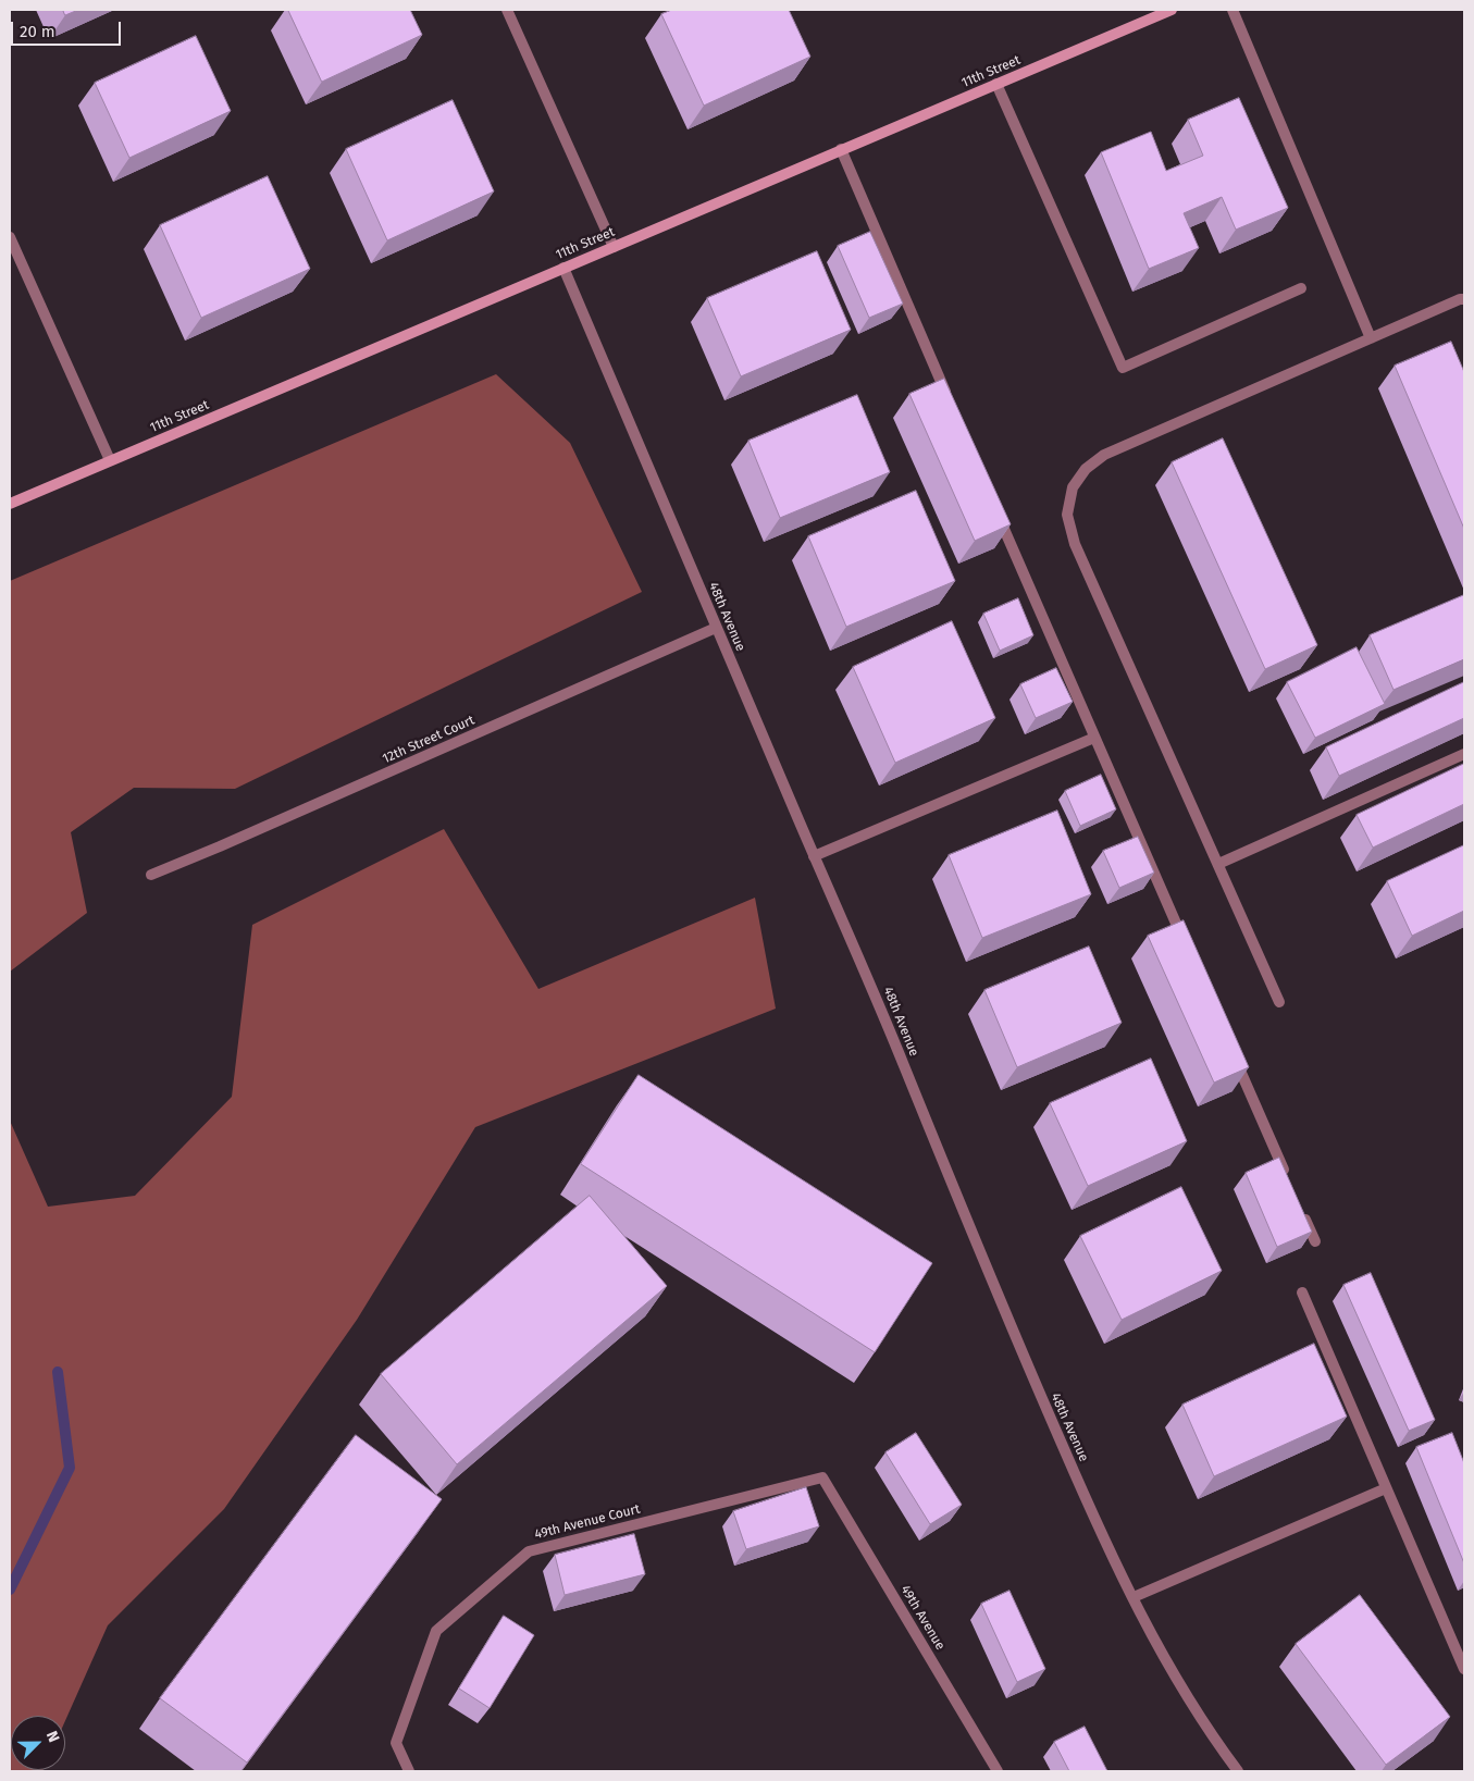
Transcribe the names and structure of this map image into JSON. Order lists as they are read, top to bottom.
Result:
{
  "streets": {
    "street": [
      "11th Street",
      "48th Avenue",
      "12th Street Court",
      "49th Avenue Court",
      "49th Avenue"
    ]
  },
  "crossings": [
    ["11th Street", "48th Avenue"],
    ["48th Avenue", "12th Street Court"],
    ["49th Avenue Court", "49th Avenue"]
  ],
  "scale_bar": "20 m",
  "north": "top right"
}
